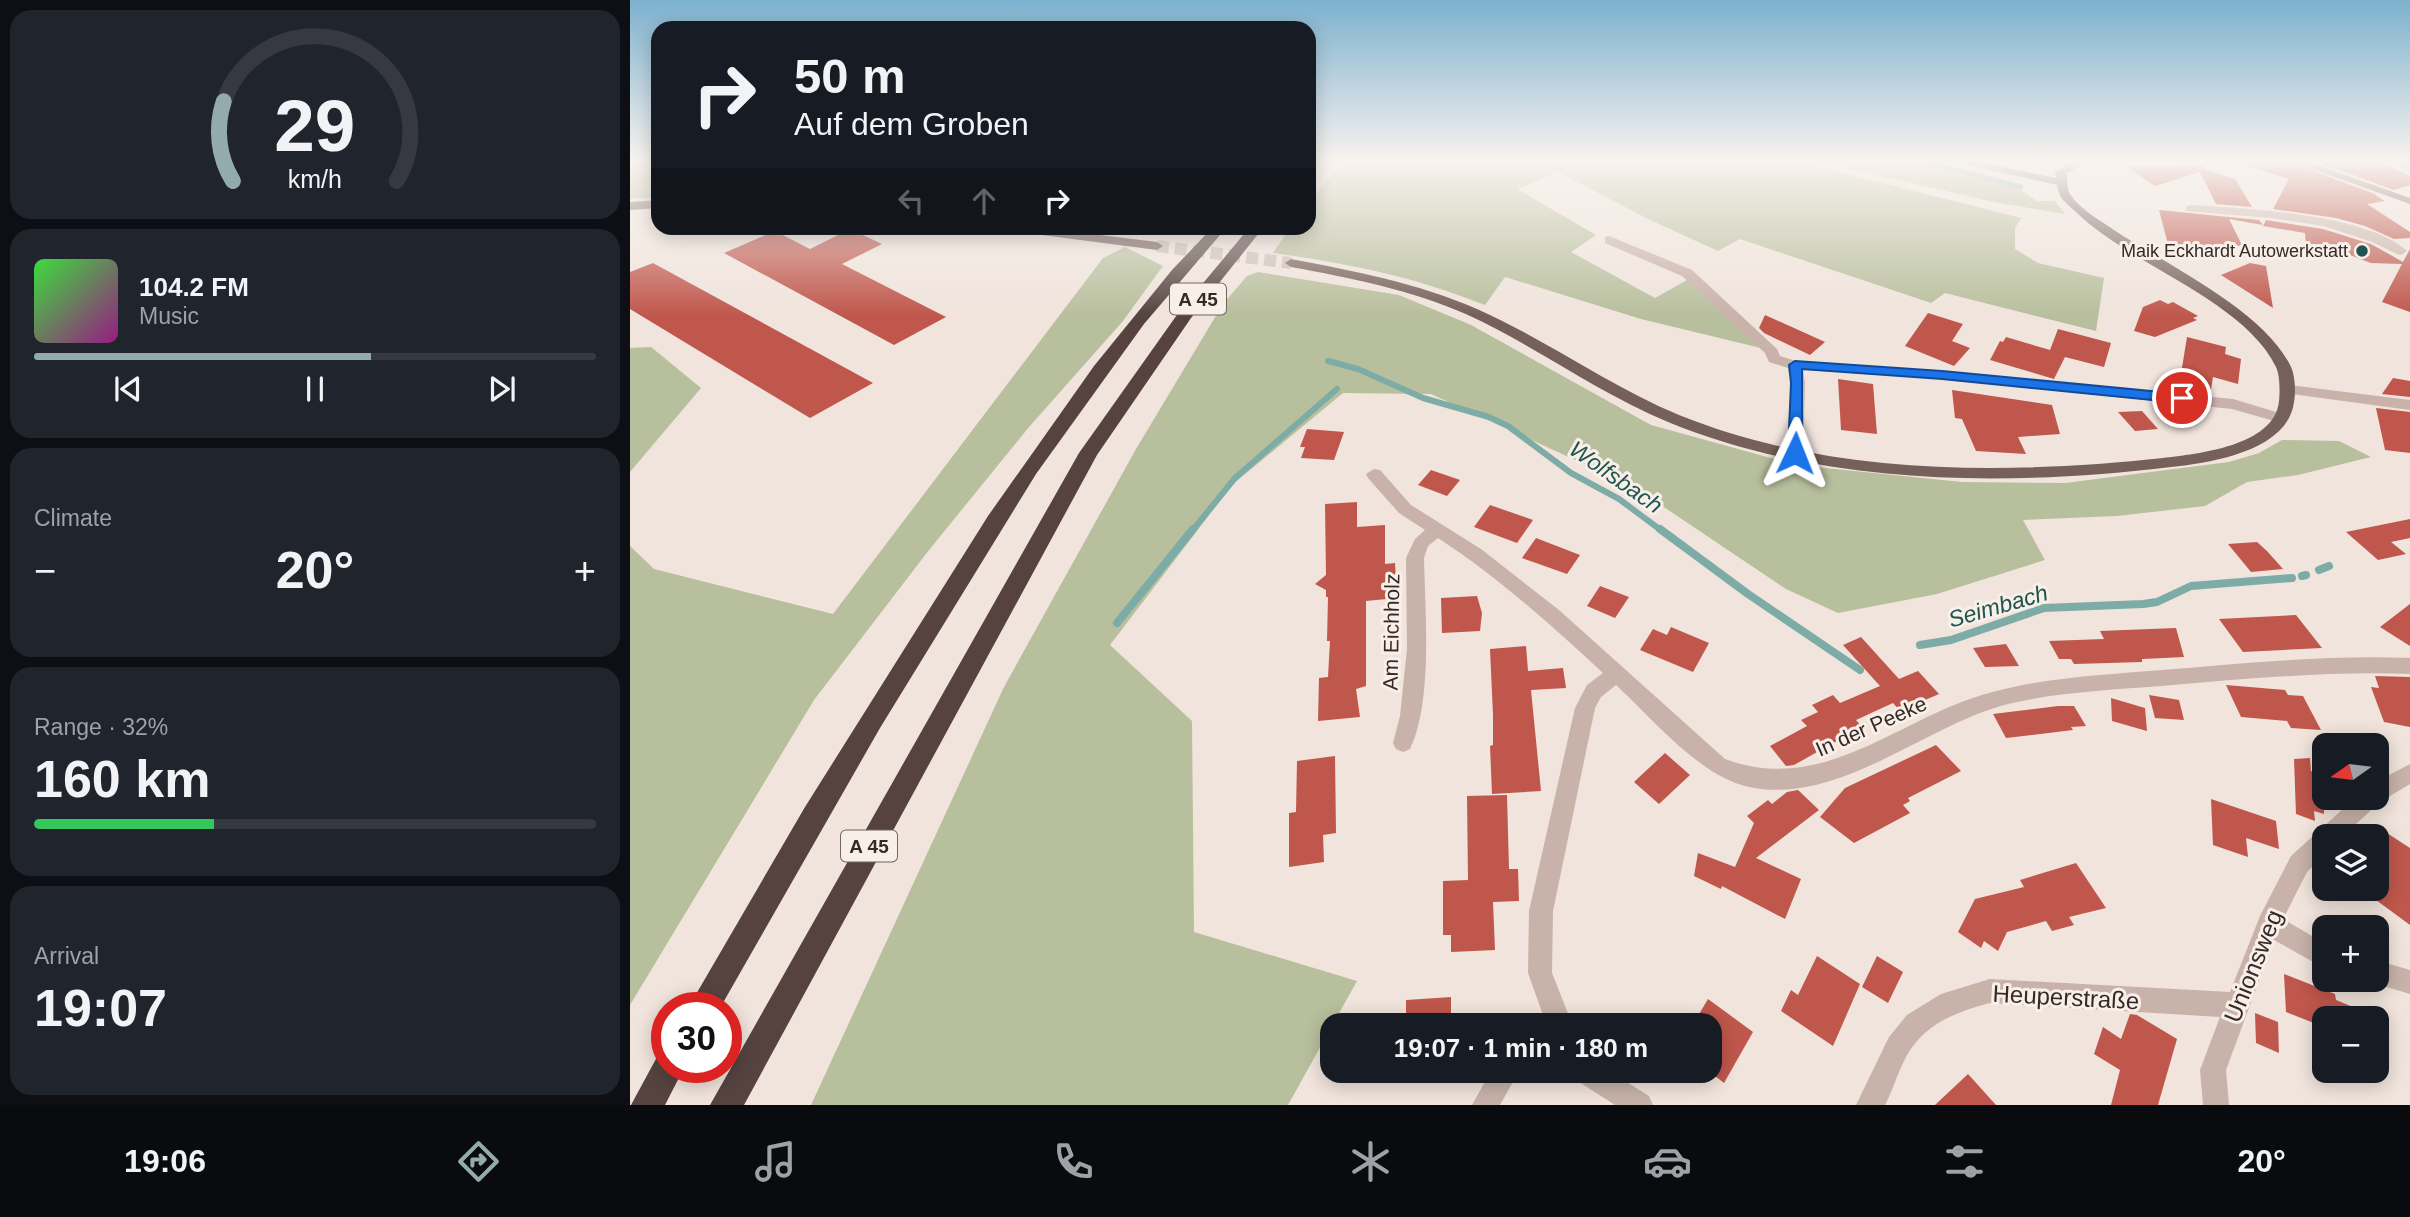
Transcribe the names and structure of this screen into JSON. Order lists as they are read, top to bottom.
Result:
{
  "streets": {
    "highway": ["A 45"],
    "street": [
      "Am Eichholz",
      "In der Peeke",
      "Unionsweg",
      "Heuperstraße"
    ]
  },
  "crossings": [
    ["Am Eichholz", "In der Peeke"],
    ["Unionsweg", "Heuperstraße"]
  ],
  "water": ["Wolfsbach", "Seimbach"],
  "places": ["Maik Eckhardt Autowerkstatt"],
  "north": "left",
  "page": {
    "turn": ["50 m", "Auf dem Groben"],
    "song": ["104.2 FM", "Music"],
    "tile": [
      "Climate",
      ["Range · 32%", "160 km"],
      ["Arrival", "19:07"]
    ],
    "heat": ["−", "20°", "+"],
    "map_buttons": ["+", "−"],
    "limit": "30",
    "trip": "19:07 · 1 min · 180 m",
    "tabs": ["19:06", "20°"],
    "gauge": ["29", "km/h"]
  }
}
